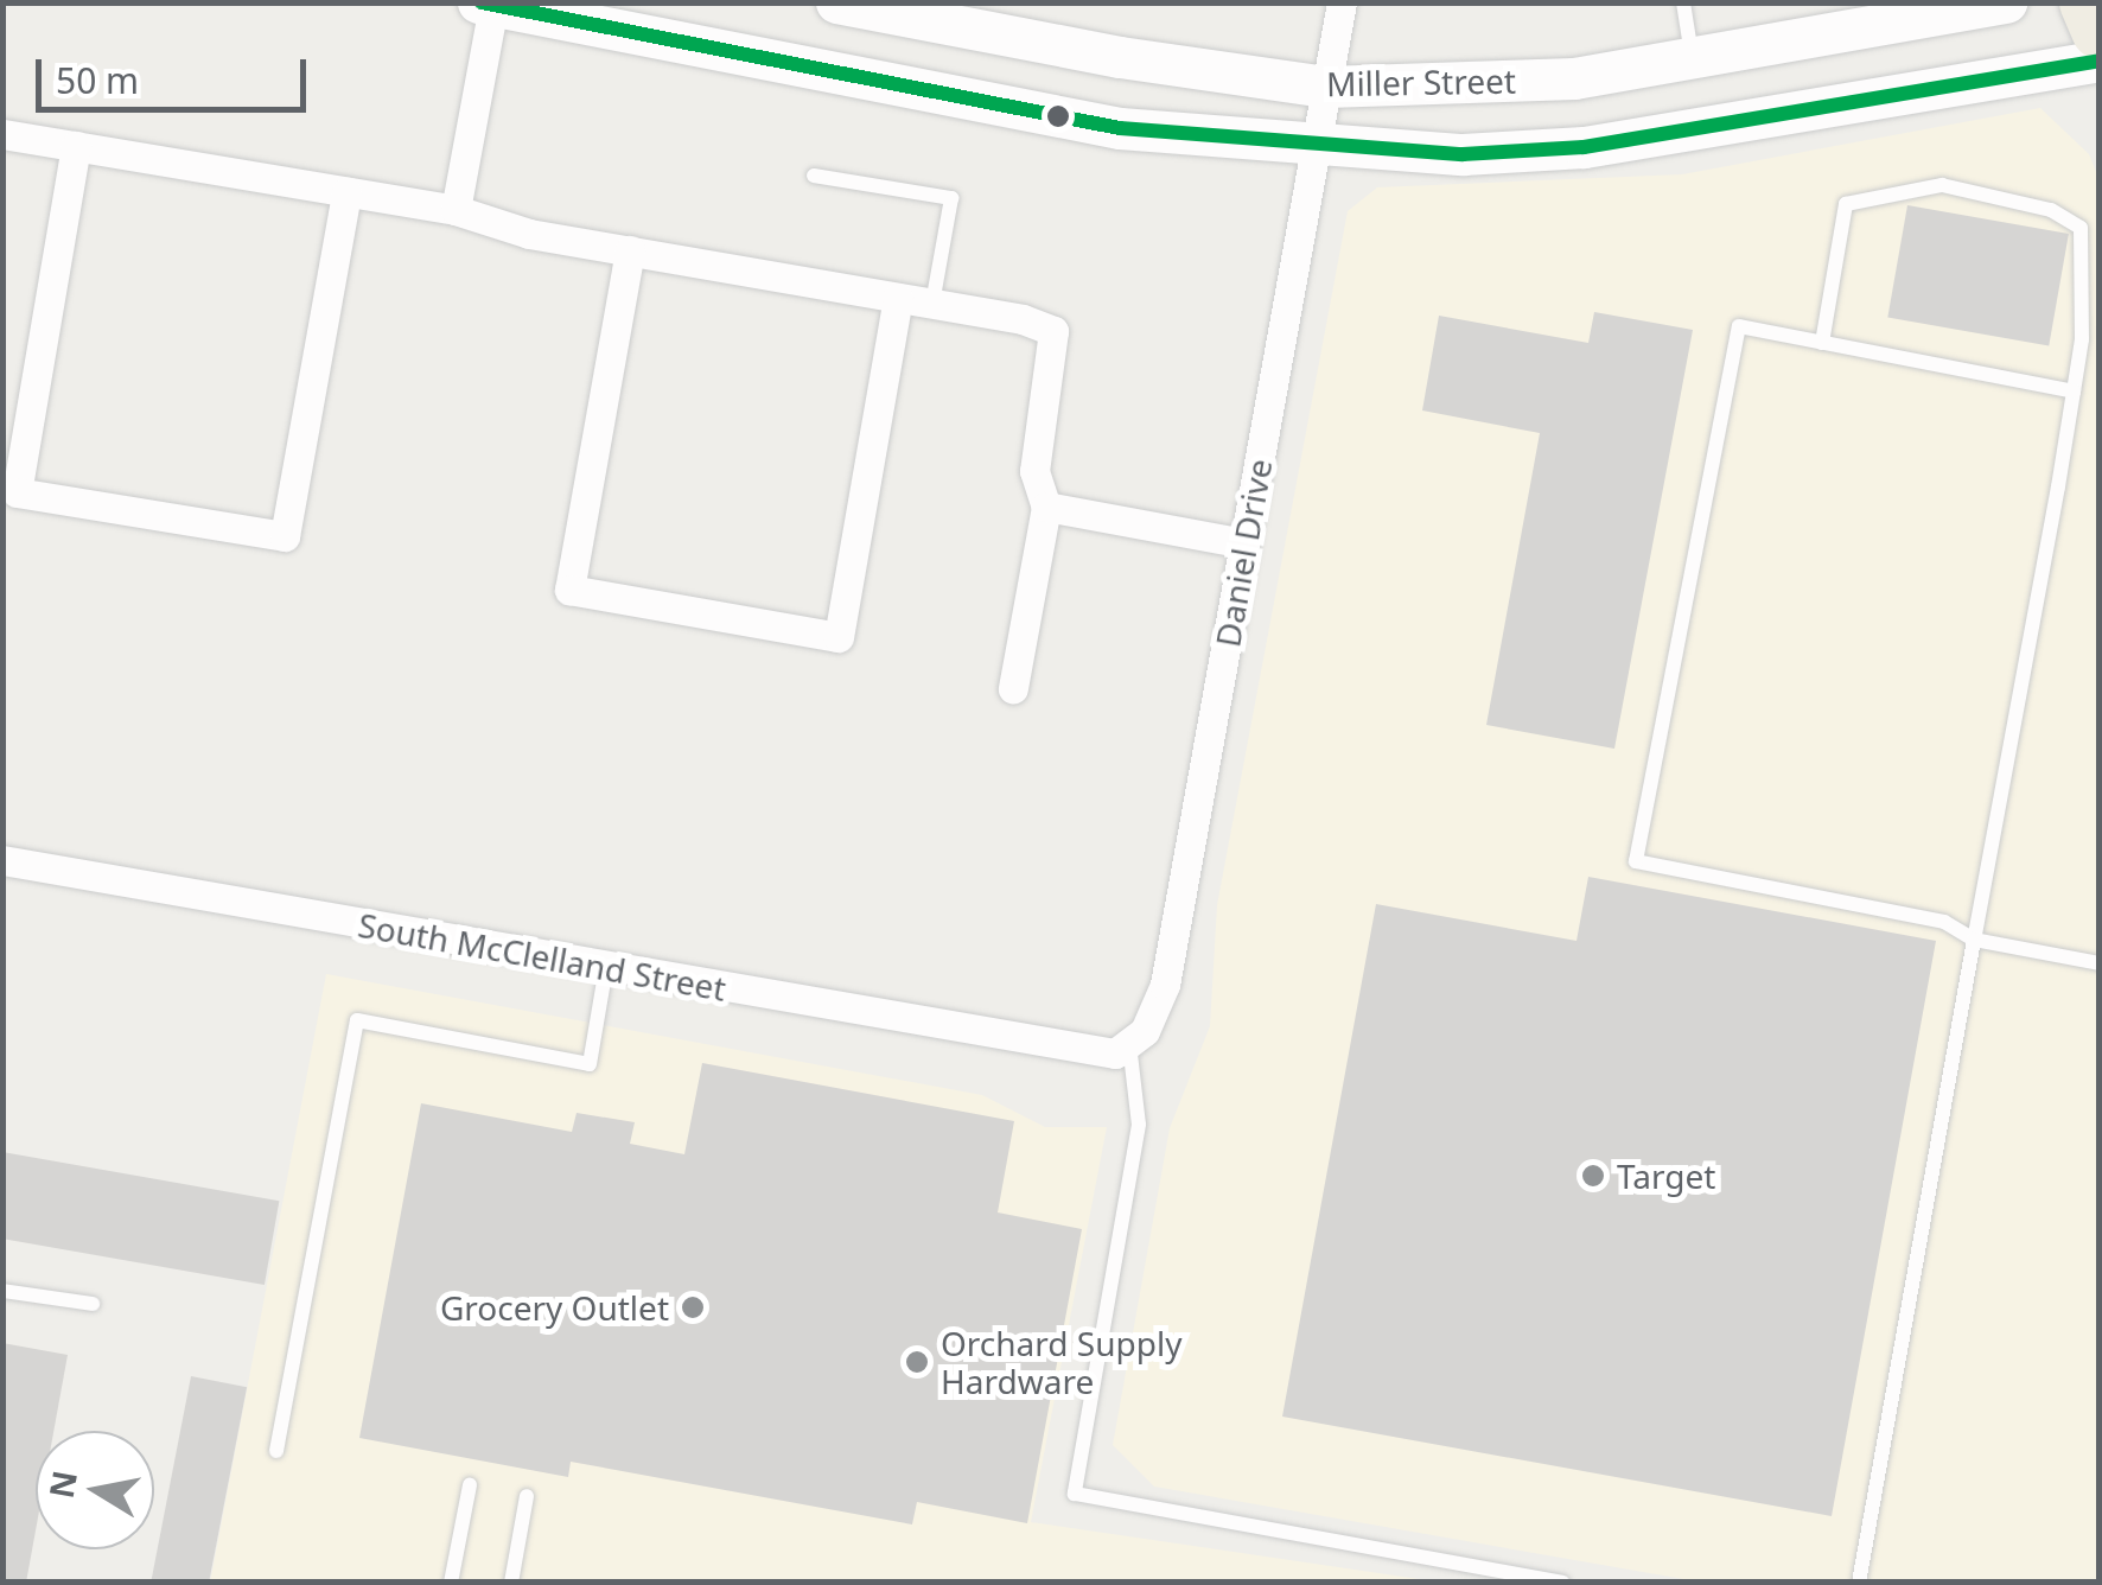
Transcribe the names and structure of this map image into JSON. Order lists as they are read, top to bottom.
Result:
{
  "streets": {
    "street": ["Miller Street", "Daniel Drive", "South McClelland Street"]
  },
  "crossings": [
    ["Miller Street", "Daniel Drive"],
    ["Daniel Drive", "South McClelland Street"]
  ],
  "places": ["Target", "Grocery Outlet", "Orchard Supply Hardware"],
  "scale_bar": "50 m",
  "north": "left"
}
